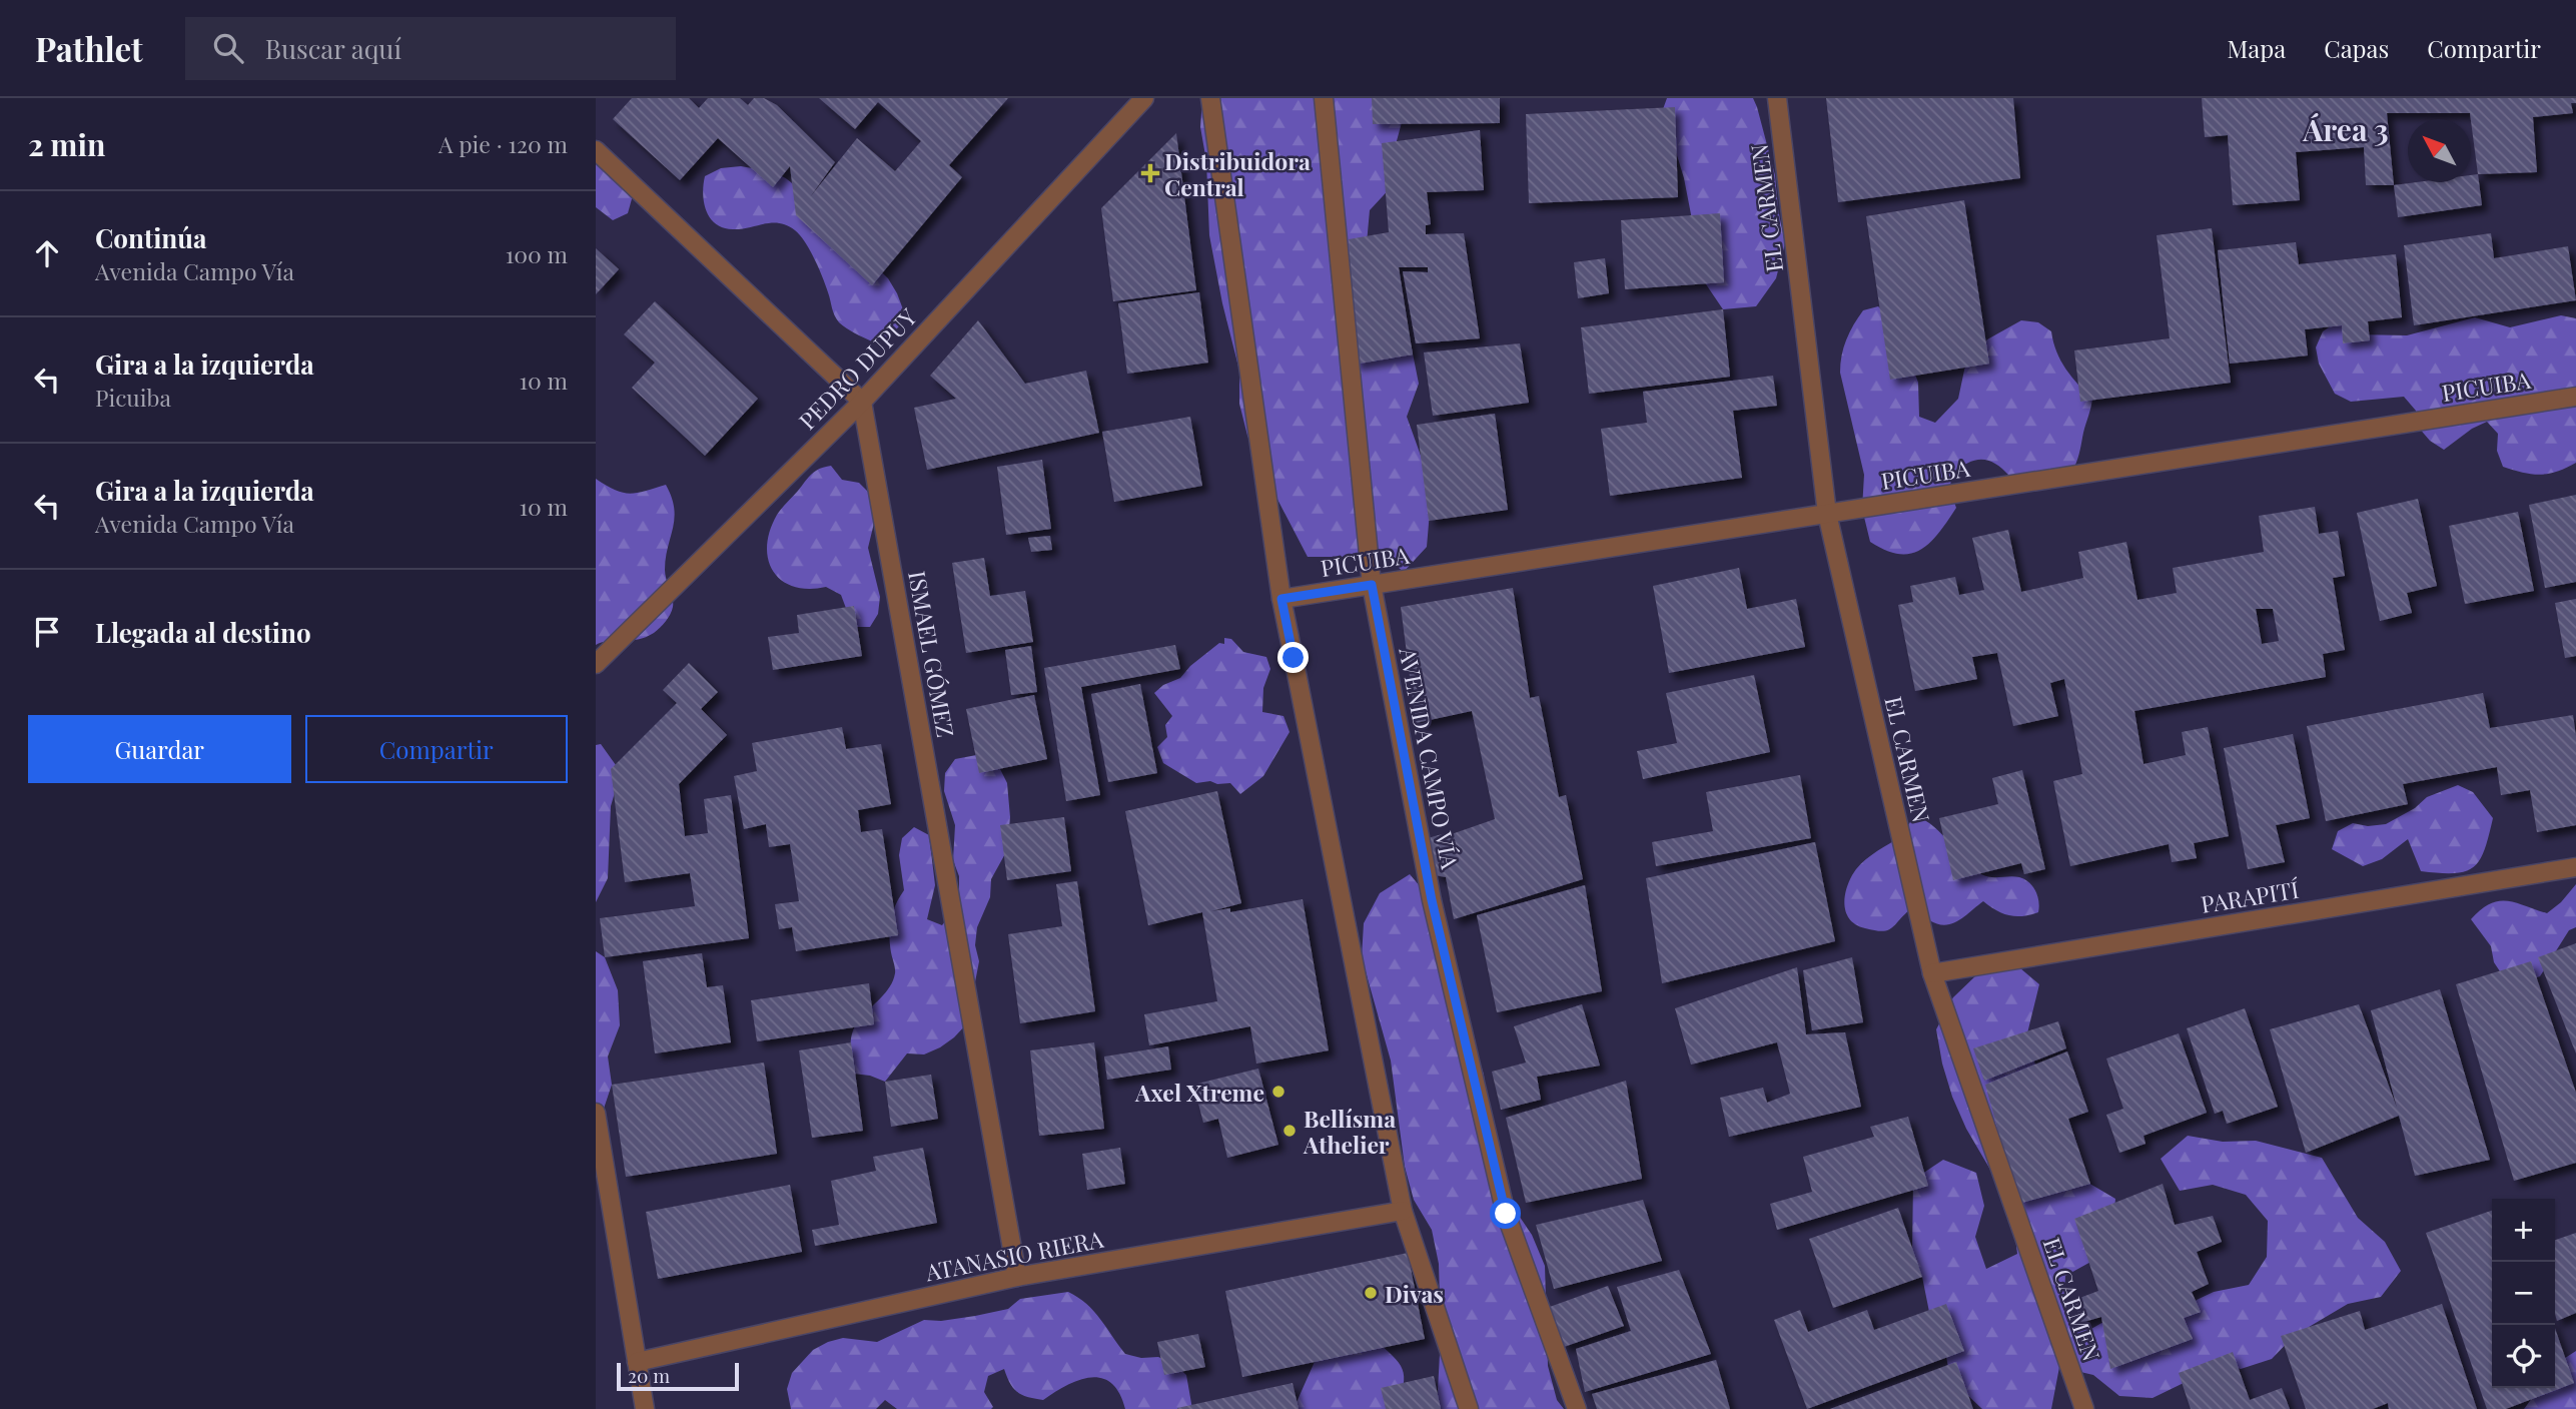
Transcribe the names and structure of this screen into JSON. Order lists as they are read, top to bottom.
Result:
{
  "streets": {
    "street": [
      "EL CARMEN",
      "PEDRO DUPUY",
      "PICUIBA",
      "ISMAEL GÓMEZ",
      "AVENIDA CAMPO VÍA",
      "PARAPITÍ",
      "ATANASIO RIERA"
    ]
  },
  "crossings": [
    ["EL CARMEN", "PICUIBA"],
    ["EL CARMEN", "PARAPITÍ"],
    ["PEDRO DUPUY", "ISMAEL GÓMEZ"],
    ["PICUIBA", "AVENIDA CAMPO VÍA"],
    ["ISMAEL GÓMEZ", "ATANASIO RIERA"]
  ],
  "districts": ["Área 3"],
  "places": {
    "health": ["Distribuidora Central"],
    "other": ["Axel Xtreme", "Bellísma Athelier", "Divas"]
  },
  "scale_bar": "20 m",
  "north": "top left",
  "page": {
    "header": "Pathlet",
    "search": "Buscar aquí",
    "nav": ["Mapa", "Capas", "Compartir"],
    "heading": ["2 min", "A pie · 120 m"],
    "list": [
      ["Continúa", "Avenida Campo Vía", "100 m"],
      ["Gira a la izquierda", "Picuiba", "10 m"],
      ["Gira a la izquierda", "Avenida Campo Vía", "10 m"],
      "Llegada al destino"
    ],
    "buttons": ["Guardar", "Compartir"],
    "map_buttons": ["+", "−"],
    "scale": "20 m"
  }
}
